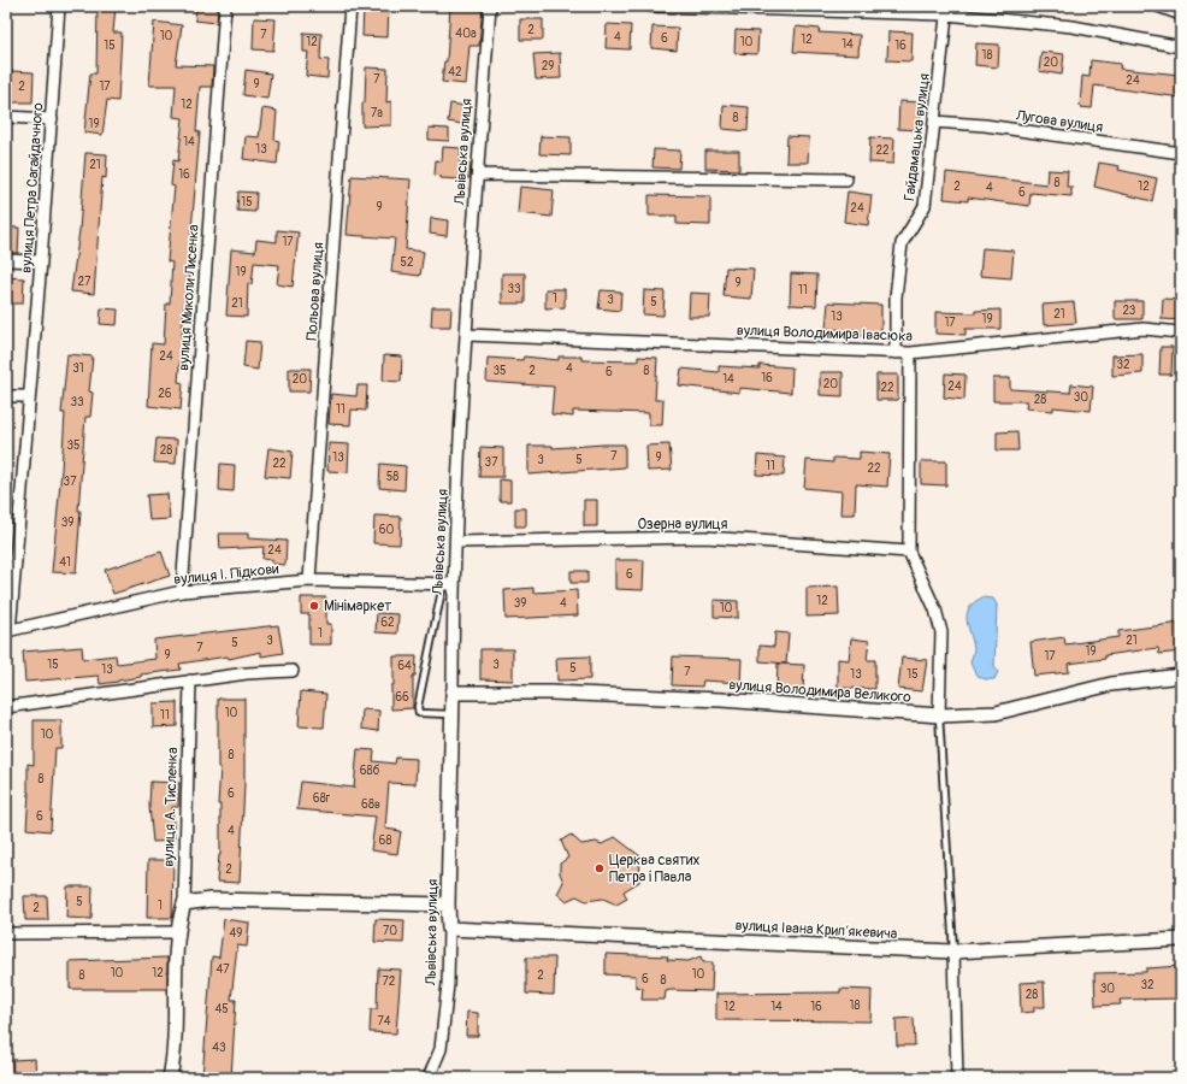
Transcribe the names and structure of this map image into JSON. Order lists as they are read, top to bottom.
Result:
{
  "streets": {
    "street": [
      "Лугова вулиця",
      "Гайдамацька вулиця",
      "Львівська вулиця",
      "вулиця Петра Сагайдачного",
      "Польова вулиця",
      "вулиця Миколи Лисенка",
      "вулиця Володимира Івасюка",
      "Озерна вулиця",
      "вулиця І. Підкови",
      "вулиця Володимира Великого",
      "вулиця А. Тисленка",
      "вулиця Івана Крипʼякевича"
    ]
  },
  "crossings": [
    ["Лугова вулиця", "Гайдамацька вулиця"],
    ["Гайдамацька вулиця", "вулиця Володимира Івасюка"],
    ["Львівська вулиця", "вулиця Володимира Івасюка"],
    ["Львівська вулиця", "Озерна вулиця"],
    ["Львівська вулиця", "вулиця І. Підкови"],
    ["Львівська вулиця", "вулиця Володимира Великого"],
    ["Львівська вулиця", "вулиця Івана Крипʼякевича"],
    ["вулиця Петра Сагайдачного", "вулиця І. Підкови"],
    ["Польова вулиця", "вулиця І. Підкови"],
    ["вулиця Миколи Лисенка", "вулиця І. Підкови"]
  ],
  "places": ["Мінімаркет", "Церква святих Петра і Павла"],
  "house_numbers": [
    "2",
    "40а",
    "7",
    "10",
    "4",
    "6",
    "12",
    "12",
    "10",
    "14",
    "15",
    "16",
    "18",
    "20",
    "29",
    "42",
    "7",
    "24",
    "9",
    "2",
    "17",
    "12",
    "7а",
    "8",
    "19",
    "14",
    "13",
    "22",
    "21",
    "16",
    "8",
    "2",
    "12",
    "4",
    "6",
    "15",
    "9",
    "24",
    "17",
    "52",
    "19",
    "27",
    "9",
    "33",
    "11",
    "1",
    "3",
    "5",
    "21",
    "23",
    "21",
    "13",
    "19",
    "17",
    "24",
    "32",
    "31",
    "4",
    "35",
    "2",
    "8",
    "6",
    "16",
    "20",
    "14",
    "20",
    "24",
    "22",
    "26",
    "30",
    "28",
    "33",
    "11",
    "35",
    "28",
    "7",
    "13",
    "9",
    "3",
    "5",
    "37",
    "22",
    "11",
    "22",
    "58",
    "37",
    "39",
    "60",
    "24",
    "41",
    "6",
    "12",
    "39",
    "4",
    "10",
    "62",
    "1",
    "3",
    "21",
    "5",
    "7",
    "19",
    "9",
    "17",
    "15",
    "3",
    "64",
    "5",
    "13",
    "7",
    "13",
    "15",
    "66",
    "10",
    "11",
    "10",
    "8",
    "68б",
    "8",
    "6",
    "68г",
    "68в",
    "6",
    "4",
    "68",
    "2",
    "5",
    "1",
    "2",
    "70",
    "49",
    "47",
    "10",
    "12",
    "10",
    "8",
    "2",
    "6",
    "8",
    "72",
    "32",
    "30",
    "28",
    "18",
    "12",
    "14",
    "16",
    "45",
    "74",
    "43"
  ]
}
